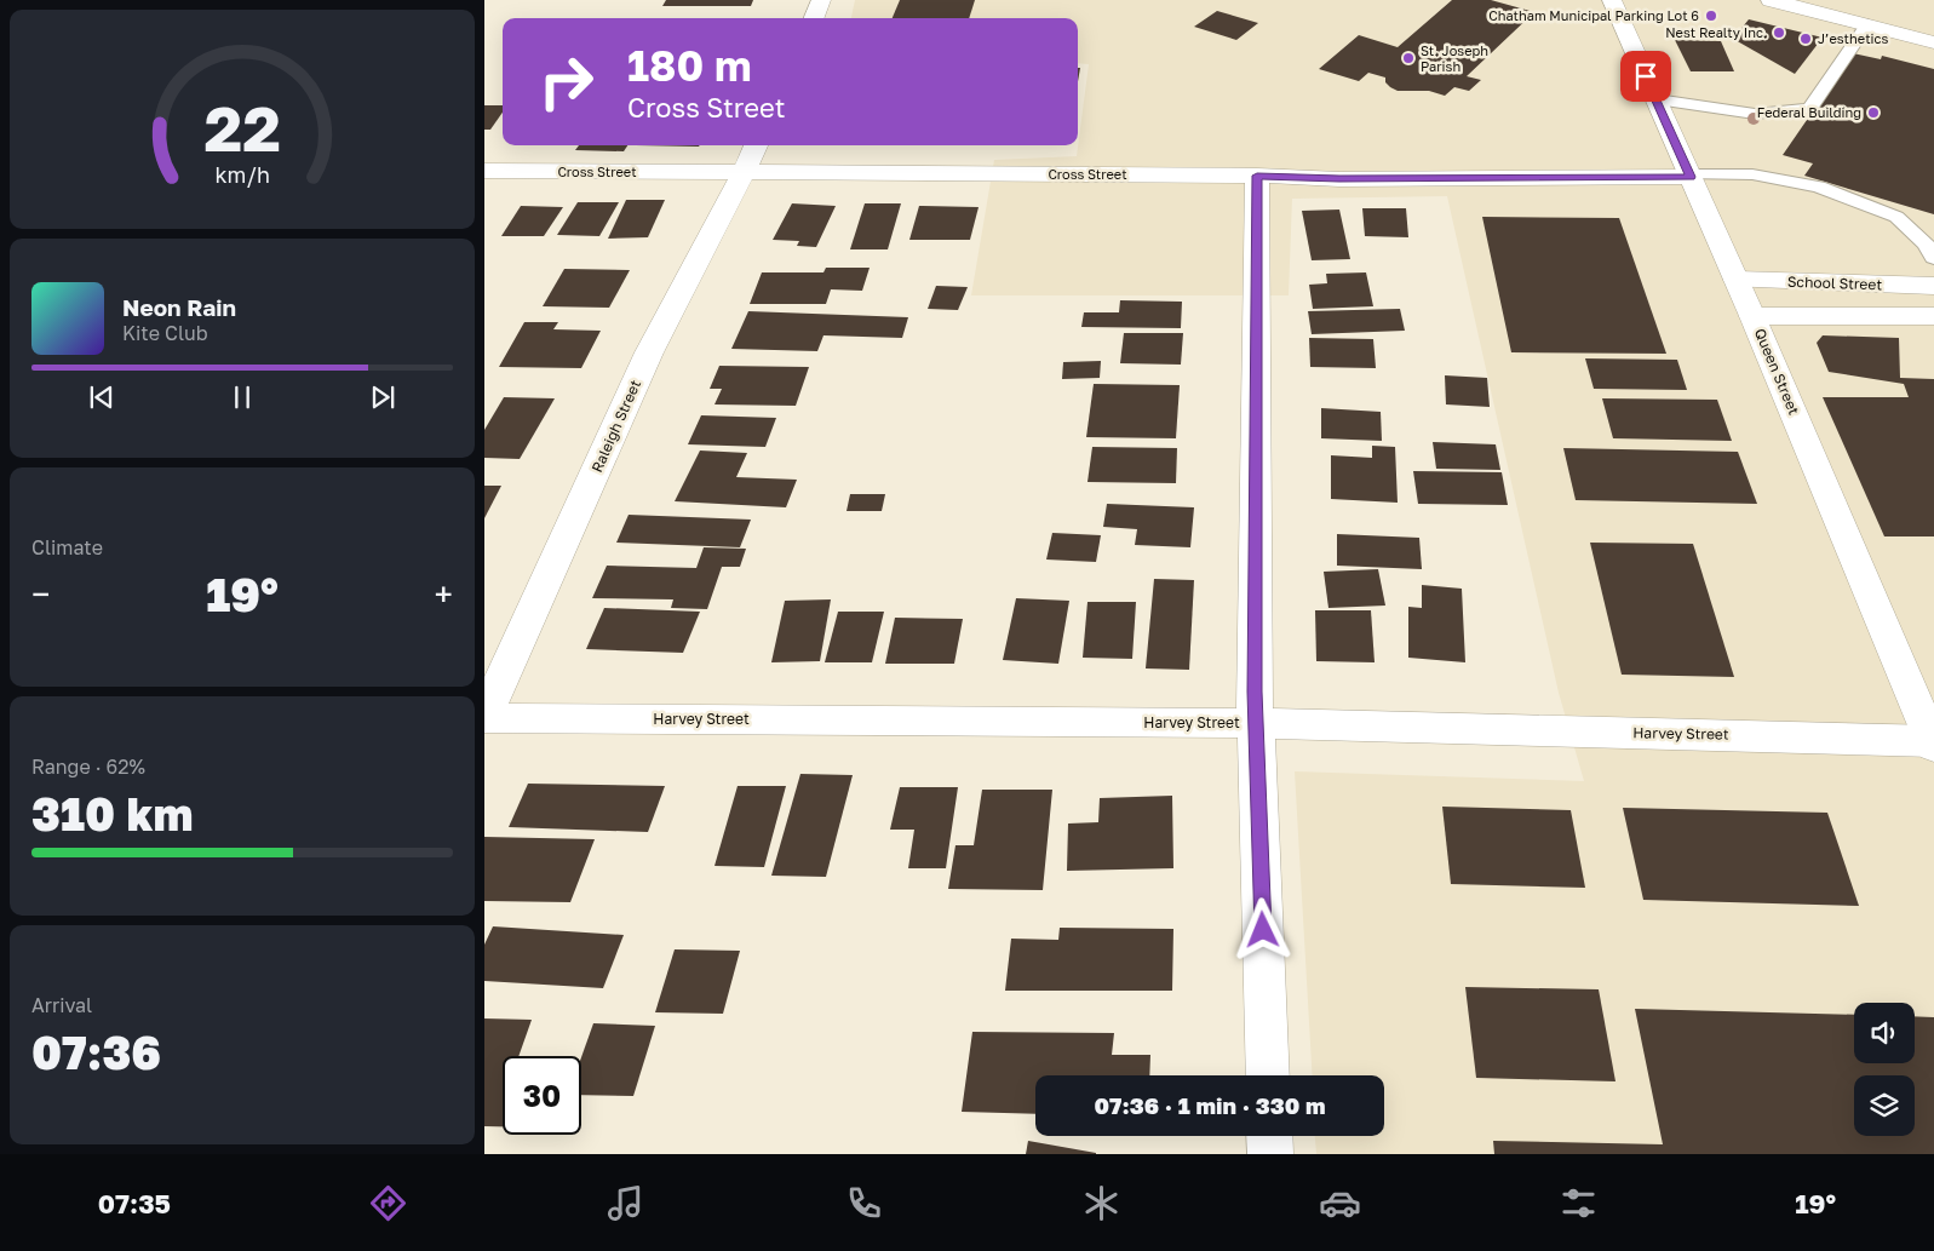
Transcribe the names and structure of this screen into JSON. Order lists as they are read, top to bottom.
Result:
{
  "streets": {
    "street": [
      "Cross Street",
      "School Street",
      "Queen Street",
      "Raleigh Street",
      "Harvey Street"
    ]
  },
  "crossings": [
    ["Cross Street", "Queen Street"],
    ["Cross Street", "Raleigh Street"],
    ["School Street", "Queen Street"],
    ["Queen Street", "Harvey Street"],
    ["Raleigh Street", "Harvey Street"]
  ],
  "places": [
    "Chatham Municipal Parking Lot 6",
    "Nest Realty Inc.",
    "J’esthetics",
    "St. Joseph Parish",
    "Federal Building"
  ],
  "page": {
    "turn": ["180 m", "Cross Street"],
    "song": ["Neon Rain", "Kite Club"],
    "tile": [
      "Climate",
      ["Range · 62%", "310 km"],
      ["Arrival", "07:36"]
    ],
    "heat": ["−", "19°", "+"],
    "limit": "30",
    "trip": "07:36 · 1 min · 330 m",
    "tabs": ["07:35", "19°"],
    "gauge": ["22", "km/h"]
  }
}
